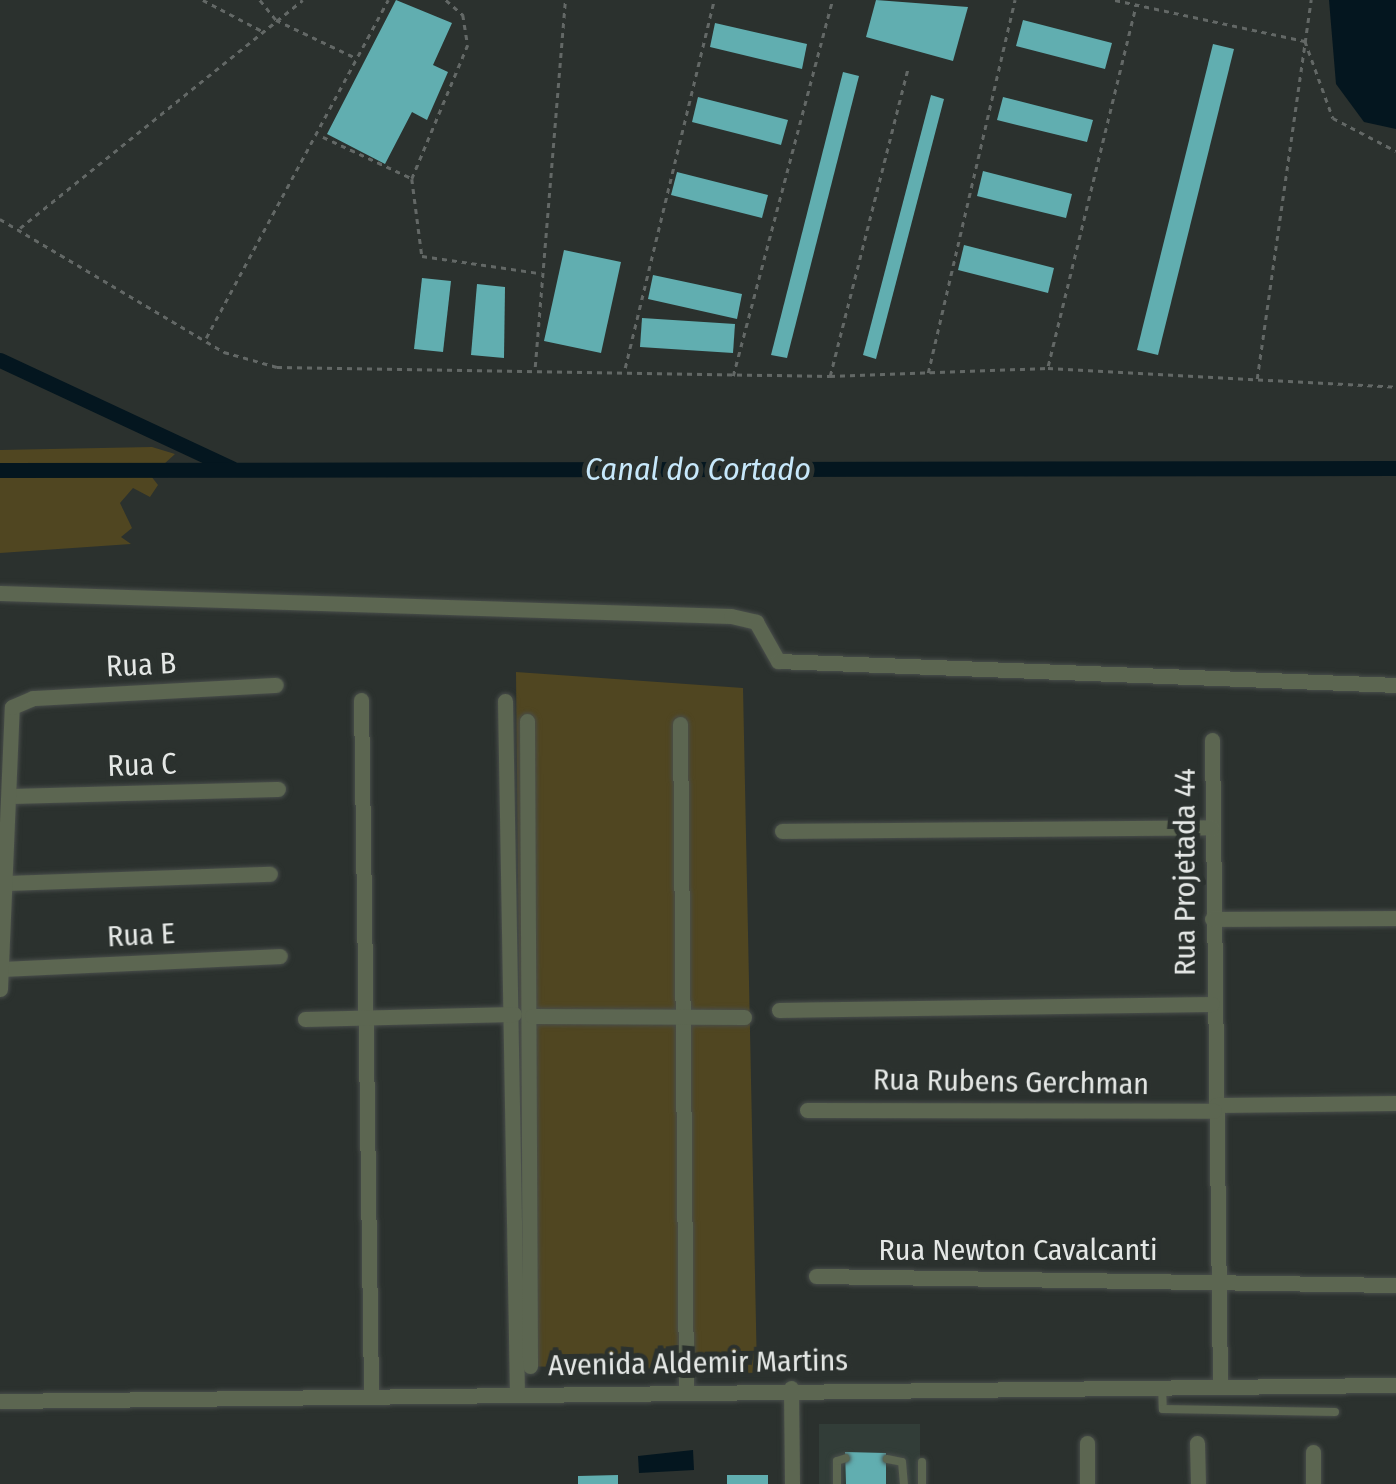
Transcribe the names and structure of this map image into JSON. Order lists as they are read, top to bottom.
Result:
{
  "streets": {
    "street": [
      "Rua B",
      "Rua C",
      "Rua Projetada 44",
      "Rua E",
      "Rua Rubens Gerchman",
      "Rua Newton Cavalcanti",
      "Avenida Aldemir Martins"
    ]
  },
  "crossings": [
    ["Rua B", "Rua C"],
    ["Rua Projetada 44", "Rua Rubens Gerchman"],
    ["Rua Projetada 44", "Rua Newton Cavalcanti"],
    ["Rua Projetada 44", "Avenida Aldemir Martins"]
  ],
  "water": ["Canal do Cortado"]
}
